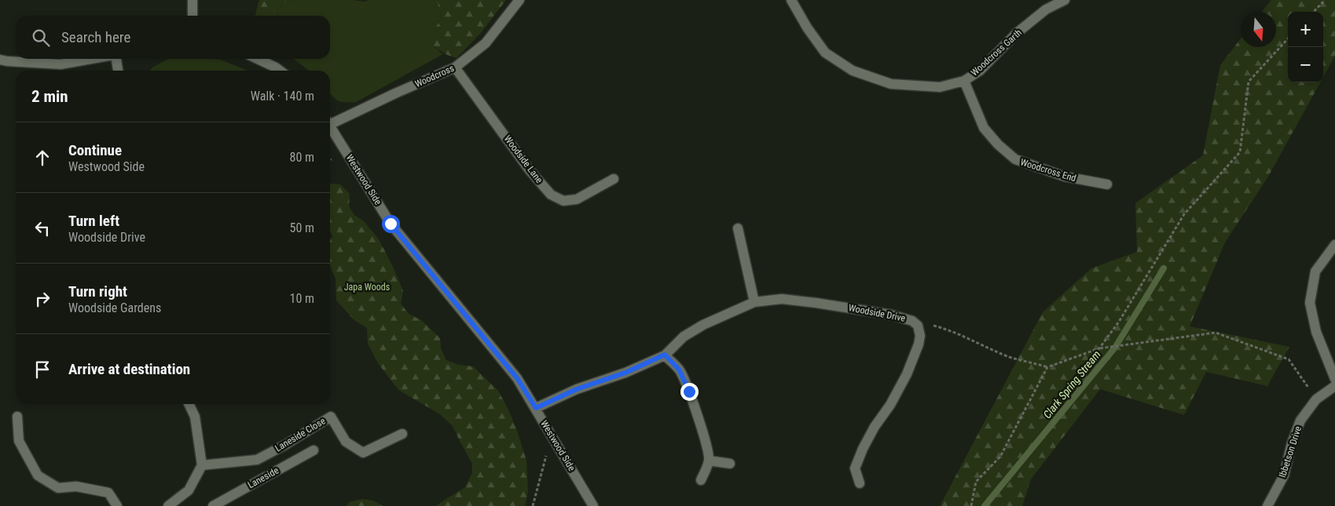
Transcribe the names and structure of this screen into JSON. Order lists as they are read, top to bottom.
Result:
{
  "streets": {
    "street": [
      "Woodcross Garth",
      "Woodcross",
      "Woodside Lane",
      "Woodcross End",
      "Westwood Side",
      "Woodside Drive",
      "Laneside Close",
      "Ibbetson Drive",
      "Laneside"
    ]
  },
  "crossings": [
    ["Woodcross Garth", "Woodcross End"],
    ["Woodcross", "Woodside Lane"],
    ["Westwood Side", "Woodside Drive"]
  ],
  "water": ["Clark Spring Stream"],
  "parks": ["Japa Woods"],
  "north": "bottom",
  "page": {
    "map_buttons": ["+", "−"],
    "search": "Search here",
    "heading": ["2 min", "Walk · 140 m"],
    "list": [
      ["Continue", "Westwood Side", "80 m"],
      ["Turn left", "Woodside Drive", "50 m"],
      ["Turn right", "Woodside Gardens", "10 m"],
      "Arrive at destination"
    ]
  }
}
